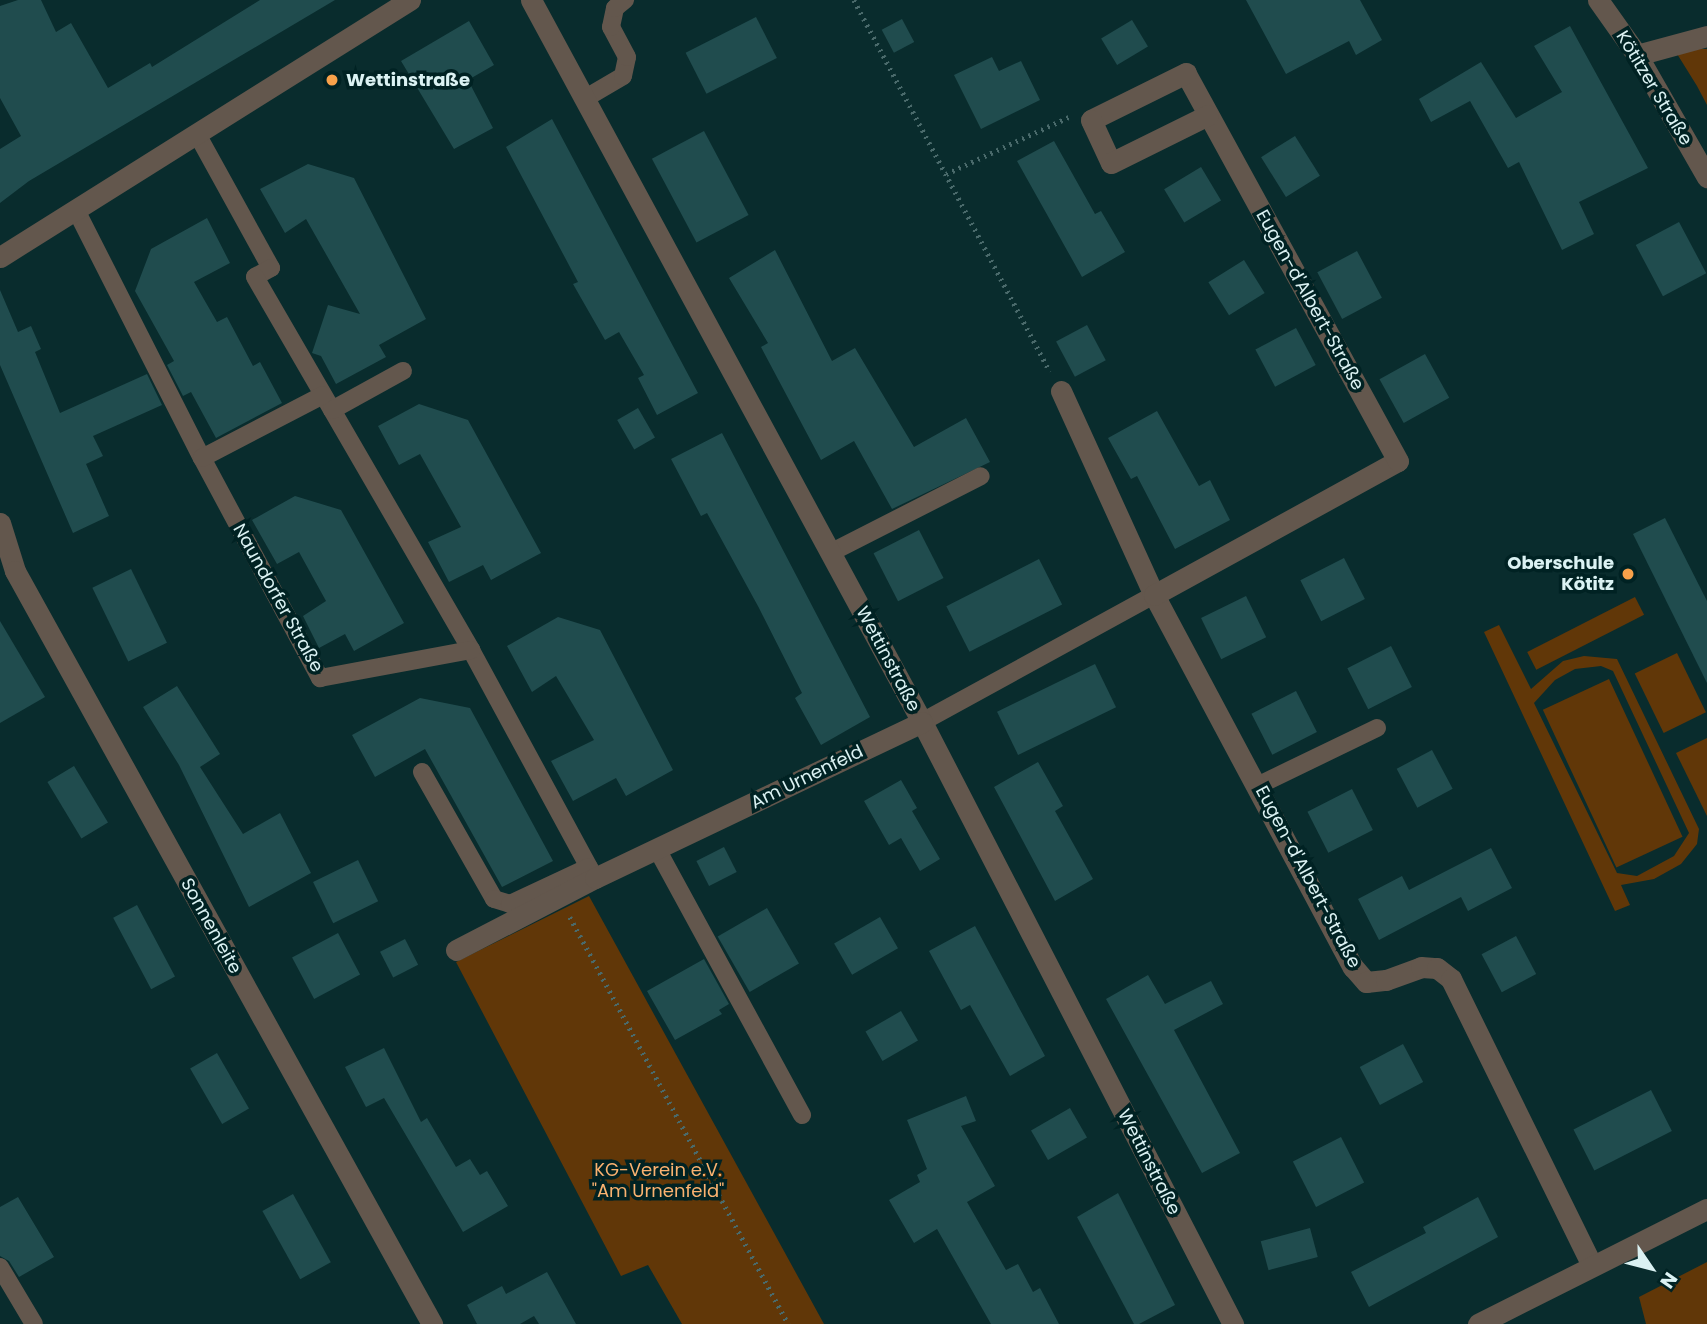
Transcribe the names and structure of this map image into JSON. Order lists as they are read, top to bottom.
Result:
{
  "streets": {
    "street": [
      "Kötitzer Straße",
      "Eugen-d'Albert-Straße",
      "Wettinstraße",
      "Am Urnenfeld",
      "Sonnenleite"
    ],
    "lane": ["Naundorfer Straße"]
  },
  "crossings": [
    ["Eugen-d'Albert-Straße", "Am Urnenfeld"],
    ["Wettinstraße", "Am Urnenfeld"]
  ],
  "parks": ["KG-Verein e.V. \"Am Urnenfeld\""],
  "places": ["Wettinstraße", "Oberschule Kötitz"],
  "north": "bottom right"
}
